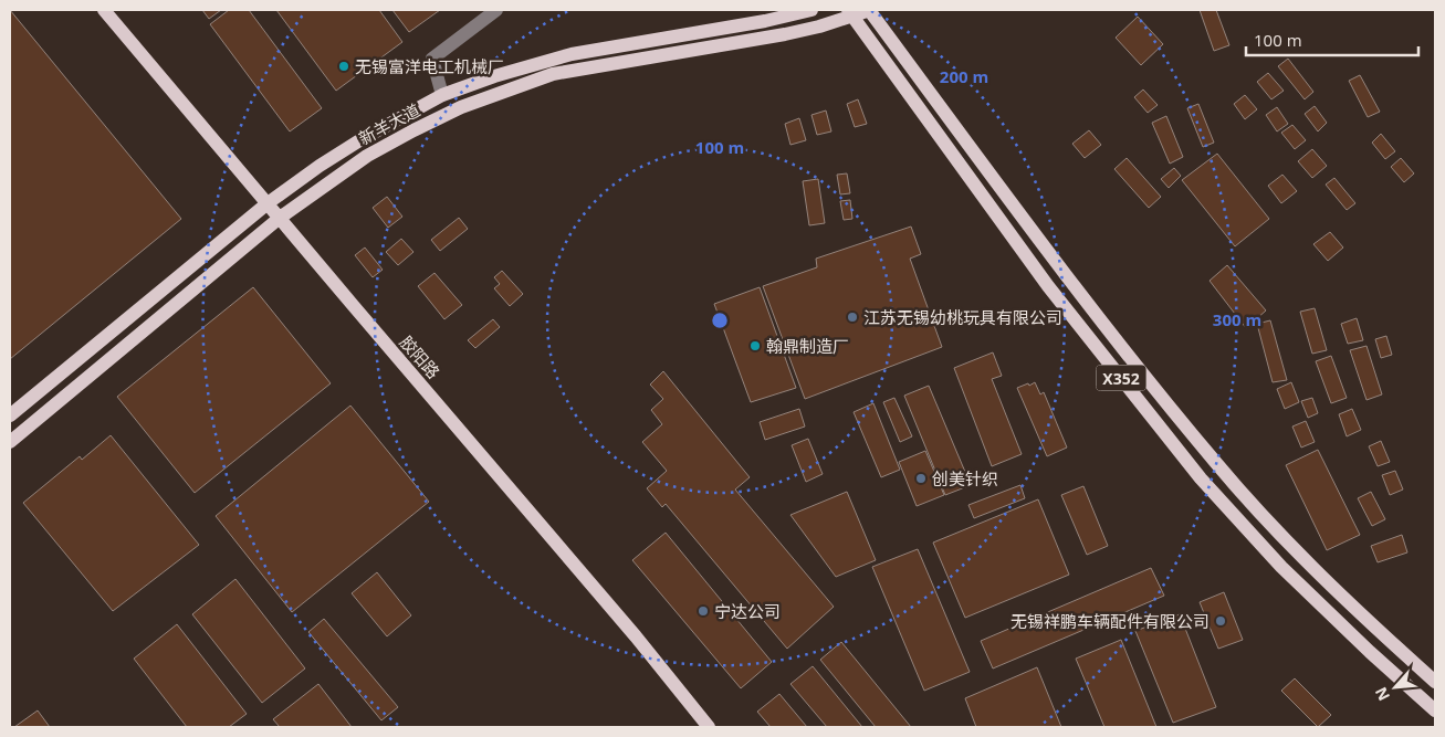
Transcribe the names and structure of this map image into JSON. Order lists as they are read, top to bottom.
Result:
{
  "streets": {
    "main road": ["新羊大道", "胶阳路", "X352"]
  },
  "crossings": [
    ["新羊大道", "胶阳路"],
    ["新羊大道", "X352"]
  ],
  "places": [
    "无锡富洋电工机械厂",
    "江苏无锡幼桃玩具有限公司",
    "翰鼎制造厂",
    "创美针织",
    "宁达公司",
    "无锡祥鹏车辆配件有限公司"
  ],
  "scale_bar": "100 m",
  "north": "bottom left",
  "rings": ["200 m", "100 m", "300 m"]
}
